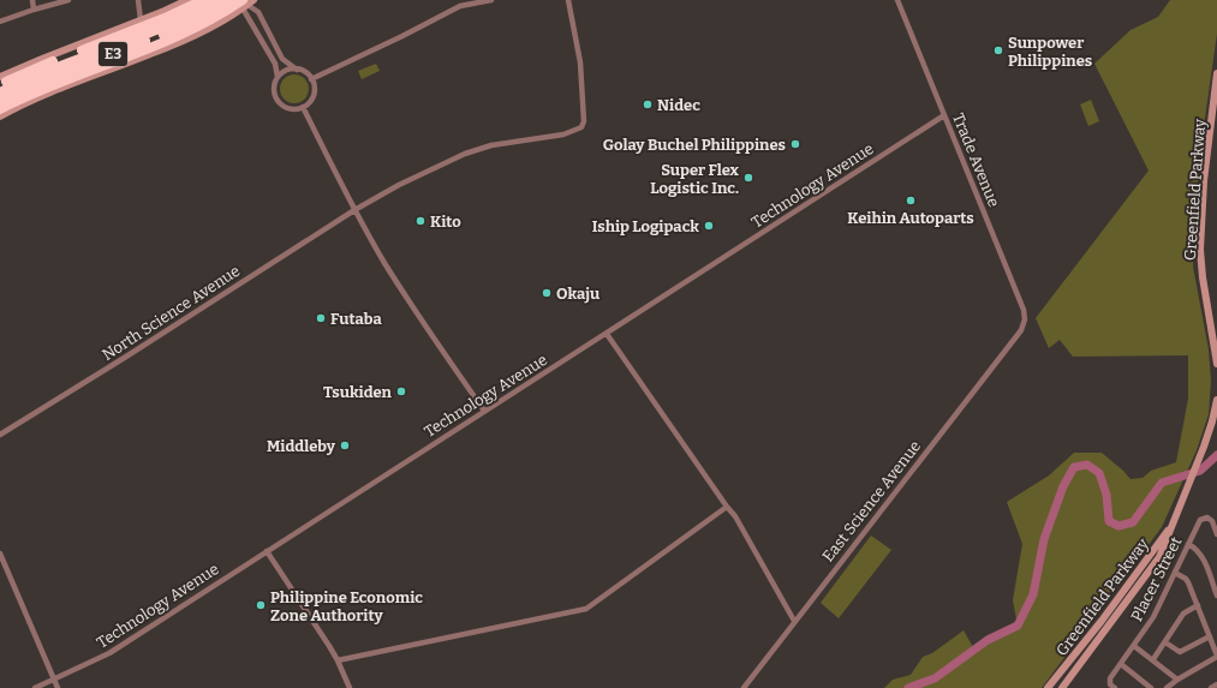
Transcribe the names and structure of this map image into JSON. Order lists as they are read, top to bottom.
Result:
{
  "streets": {
    "highway": ["E3"],
    "main road": ["Greenfield Parkway"],
    "street": [
      "Trade Avenue",
      "Technology Avenue",
      "North Science Avenue",
      "East Science Avenue",
      "Placer Street"
    ]
  },
  "crossings": [
    ["Trade Avenue", "Technology Avenue"],
    ["Trade Avenue", "East Science Avenue"]
  ],
  "places": [
    "Sunpower Philippines",
    "Nidec",
    "Golay Buchel Philippines",
    "Super Flex Logistic Inc.",
    "Keihin Autoparts",
    "Kito",
    "Iship Logipack",
    "Okaju",
    "Futaba",
    "Tsukiden",
    "Middleby",
    "Philippine Economic Zone Authority"
  ]
}
